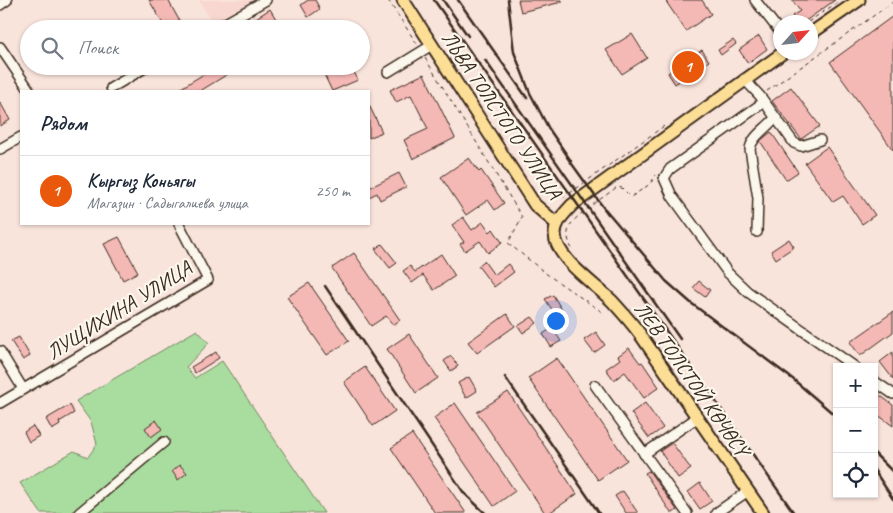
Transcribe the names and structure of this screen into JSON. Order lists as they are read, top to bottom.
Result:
{
  "streets": {
    "main road": ["ЛЬВА ТОЛСТОГО УЛИЦА", "ЛЕВ ТОЛСТОЙ КӨЧӨСҮ"],
    "street": ["ЛУЩИХИНА УЛИЦА"]
  },
  "crossings": [
    ["ЛЬВА ТОЛСТОГО УЛИЦА", "ЛЕВ ТОЛСТОЙ КӨЧӨСҮ"]
  ],
  "north": "top right",
  "page": {
    "search": "Поиск",
    "pins": "1",
    "heading": "Рядом",
    "list": [
      {
        "mark": "1",
        "name": "Кыргыз Коньягы",
        "note": "Магазин · Садыгалиева улица",
        "value": "250 m"
      }
    ],
    "map_buttons": ["+", "−"]
  }
}
